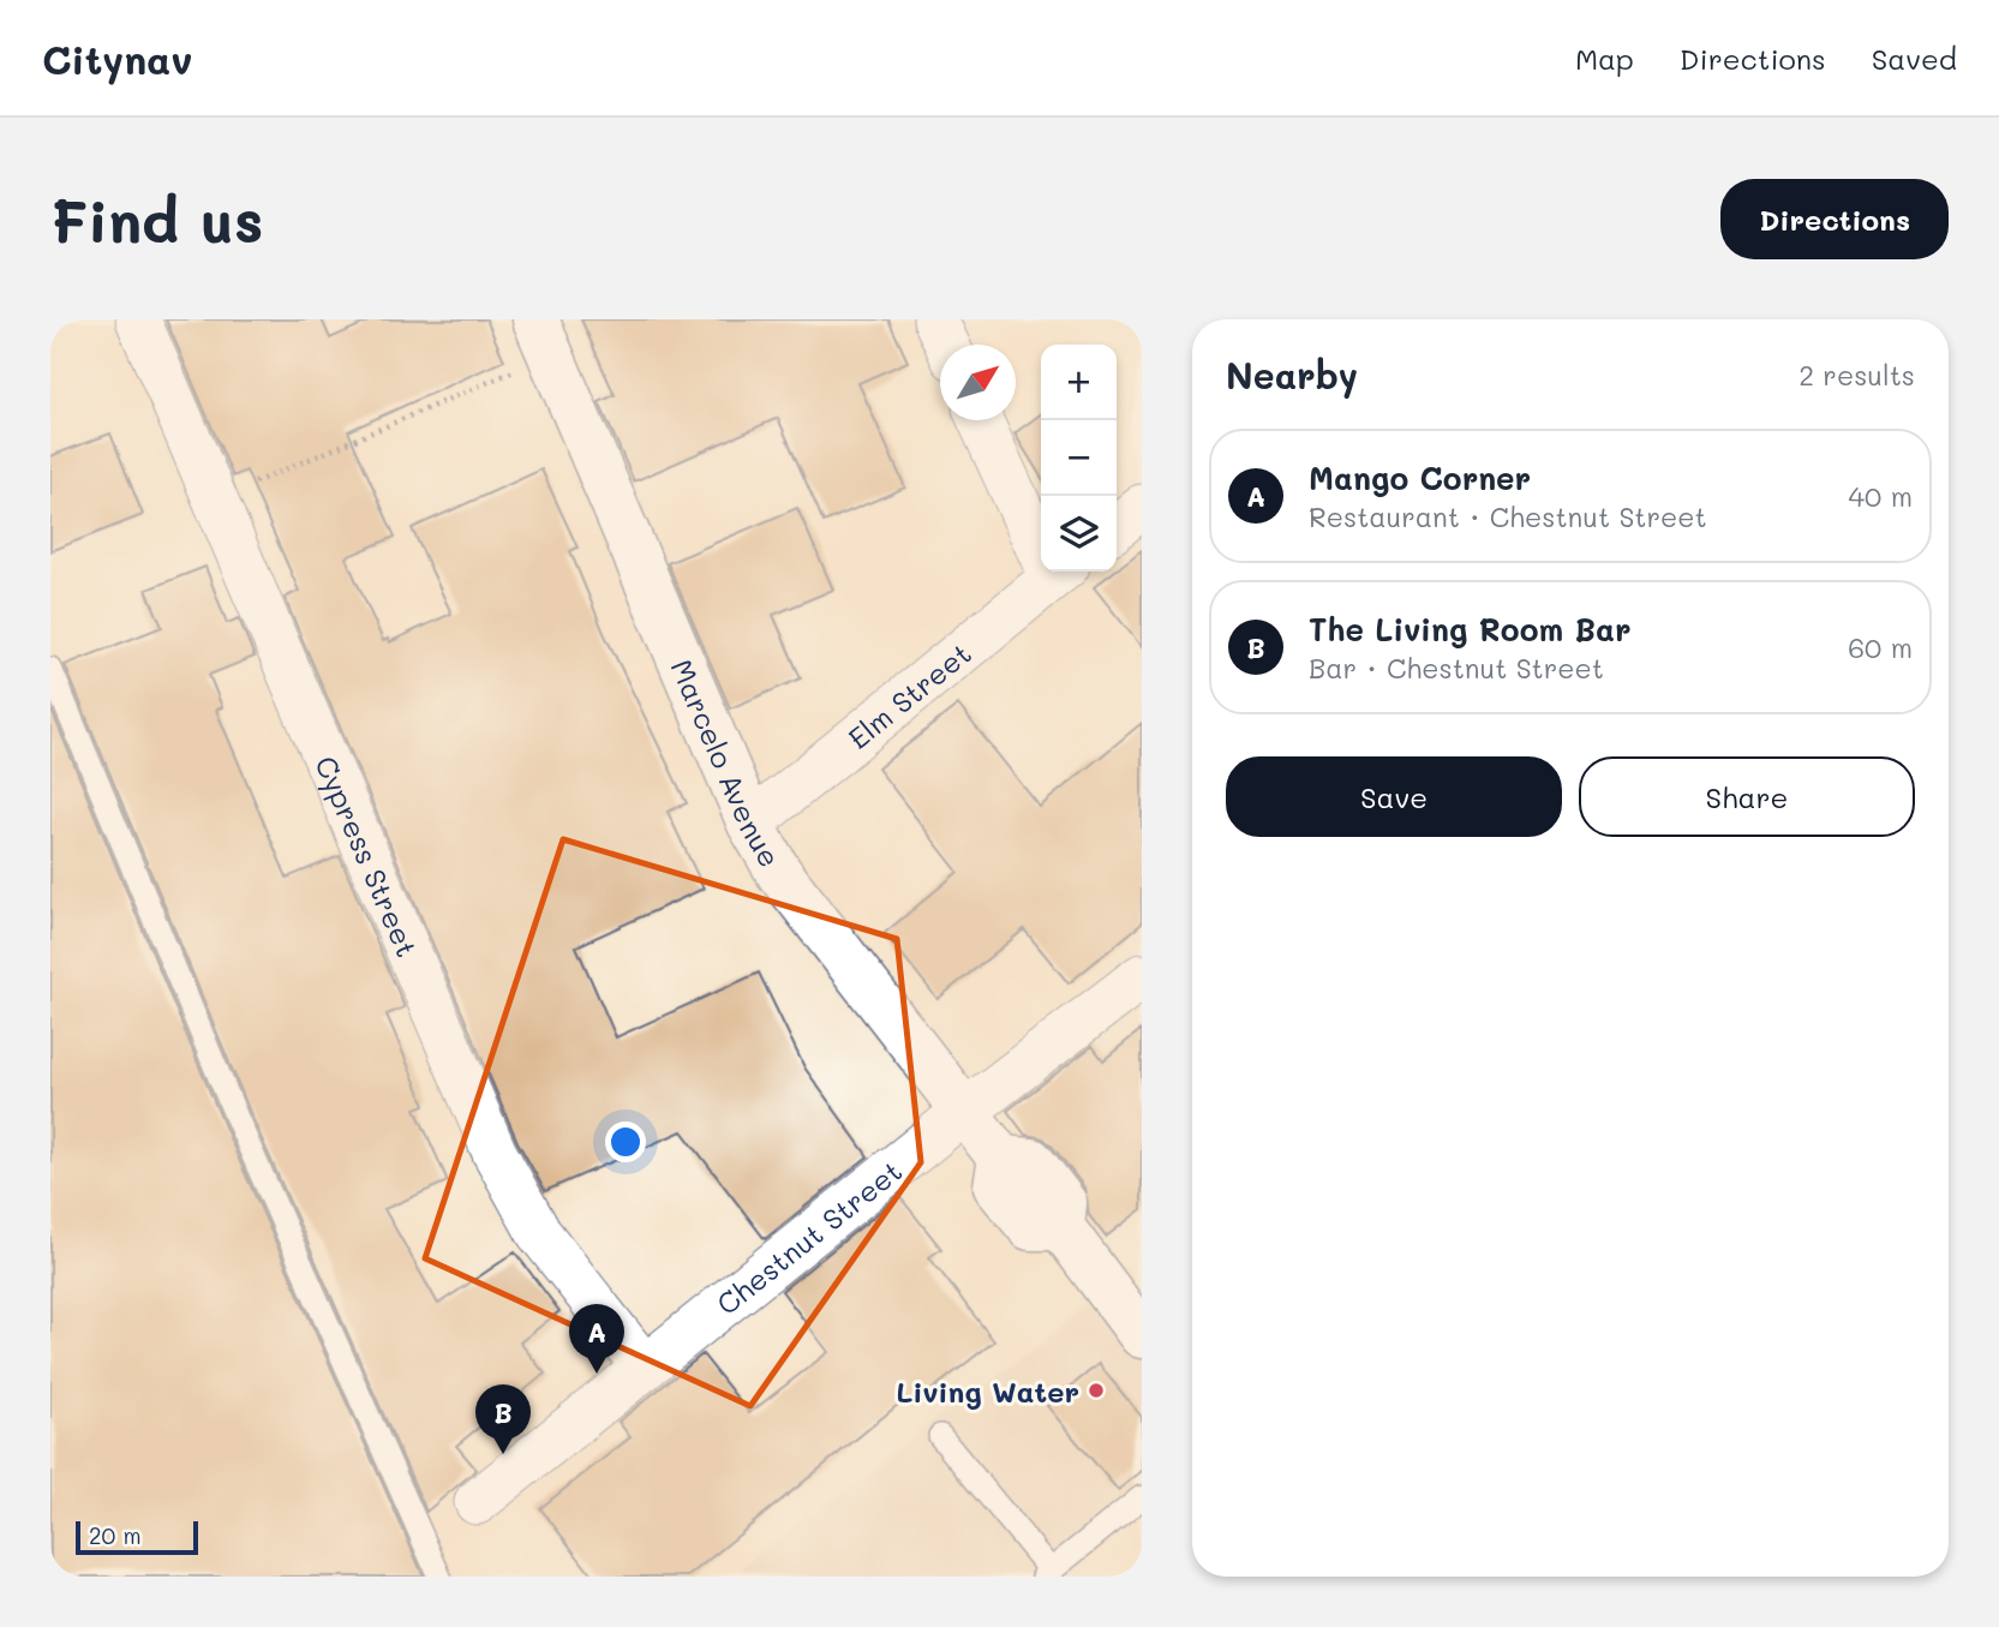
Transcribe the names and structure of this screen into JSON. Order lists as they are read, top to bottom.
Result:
{
  "streets": {
    "street": [
      "Elm Street",
      "Marcelo Avenue",
      "Cypress Street",
      "Chestnut Street"
    ]
  },
  "crossings": [
    ["Elm Street", "Marcelo Avenue"],
    ["Marcelo Avenue", "Chestnut Street"],
    ["Cypress Street", "Chestnut Street"]
  ],
  "places": ["Living Water"],
  "scale_bar": "20 m",
  "north": "top right",
  "page": {
    "header": "Citynav",
    "nav": ["Map", "Directions", "Saved"],
    "buttons": [
      "Directions",
      ["Save", "Share"]
    ],
    "title": "Find us",
    "heading": ["Nearby", "2 results"],
    "map_buttons": ["+", "−"],
    "list": [
      {
        "mark": "A",
        "name": "Mango Corner",
        "note": "Restaurant · Chestnut Street",
        "value": "40 m"
      },
      {
        "mark": "B",
        "name": "The Living Room Bar",
        "note": "Bar · Chestnut Street",
        "value": "60 m"
      }
    ],
    "pins": ["A", "B"],
    "scale": "20 m"
  }
}
